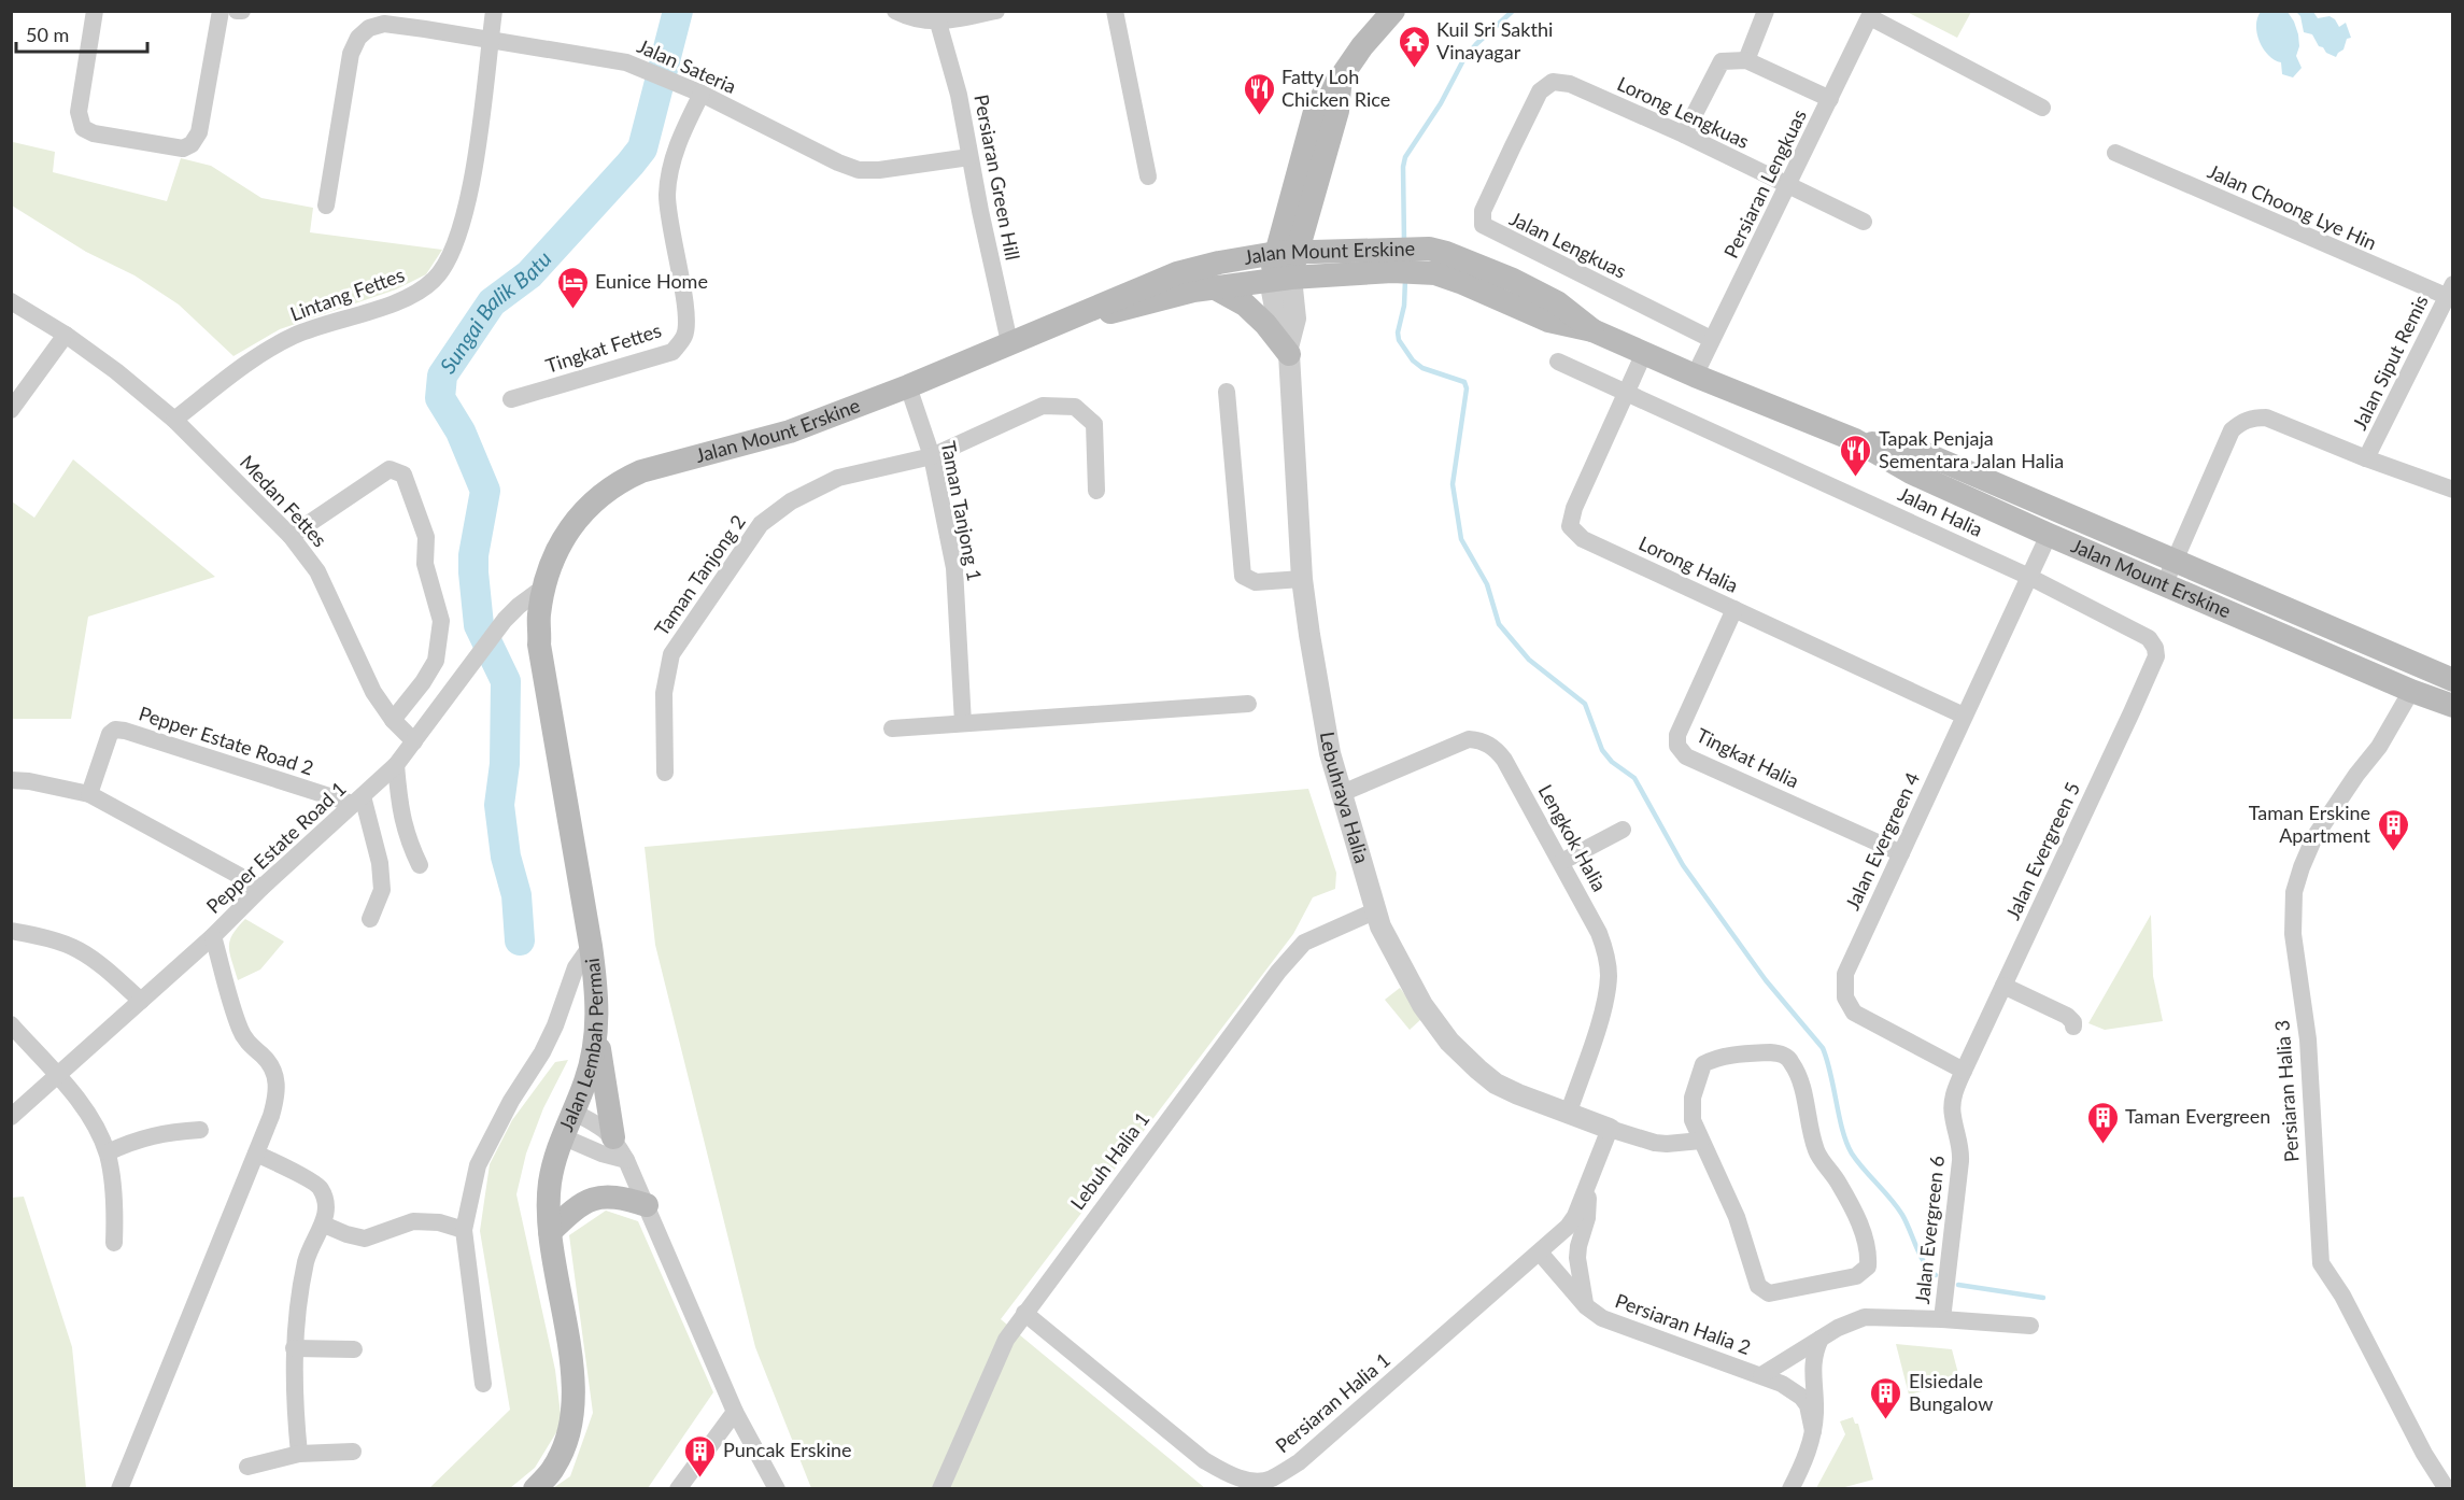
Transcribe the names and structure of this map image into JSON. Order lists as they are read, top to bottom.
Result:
{
  "streets": {
    "main road": ["Jalan Mount Erskine", "Jalan Lembah Permai"],
    "street": [
      "Jalan Sateria",
      "Lorong Lengkuas",
      "Persiaran Green Hill",
      "Persiaran Lengkuas",
      "Jalan Choong Lye Hin",
      "Jalan Lengkuas",
      "Lintang Fettes",
      "Tingkat Fettes",
      "Jalan Siput Remis",
      "Medan Fettes",
      "Taman Tanjong 1",
      "Jalan Halia",
      "Lorong Halia",
      "Taman Tanjong 2",
      "Pepper Estate Road 2",
      "Tingkat Halia",
      "Lebuhraya Halia",
      "Lengkok Halia",
      "Jalan Evergreen 4",
      "Pepper Estate Road 1",
      "Jalan Evergreen 5",
      "Persiaran Halia 3",
      "Lebuh Halia 1",
      "Jalan Evergreen 6",
      "Persiaran Halia 2",
      "Persiaran Halia 1"
    ]
  },
  "crossings": [
    ["Jalan Sateria", "Persiaran Green Hill"],
    ["Jalan Sateria", "Lintang Fettes"],
    ["Jalan Sateria", "Tingkat Fettes"],
    ["Lorong Lengkuas", "Persiaran Lengkuas"],
    ["Lorong Lengkuas", "Jalan Lengkuas"],
    ["Persiaran Green Hill", "Jalan Mount Erskine"],
    ["Persiaran Lengkuas", "Jalan Lengkuas"],
    ["Persiaran Lengkuas", "Jalan Mount Erskine"],
    ["Jalan Choong Lye Hin", "Jalan Siput Remis"],
    ["Jalan Mount Erskine", "Taman Tanjong 1"],
    ["Jalan Mount Erskine", "Lorong Halia"],
    ["Jalan Mount Erskine", "Lebuhraya Halia"],
    ["Jalan Mount Erskine", "Jalan Evergreen 4"],
    ["Jalan Mount Erskine", "Pepper Estate Road 1"],
    ["Jalan Mount Erskine", "Jalan Lembah Permai"],
    ["Jalan Mount Erskine", "Persiaran Halia 3"],
    ["Lintang Fettes", "Medan Fettes"],
    ["Medan Fettes", "Pepper Estate Road 1"],
    ["Taman Tanjong 1", "Taman Tanjong 2"],
    ["Jalan Halia", "Lorong Halia"],
    ["Jalan Halia", "Jalan Evergreen 4"],
    ["Jalan Halia", "Jalan Evergreen 5"],
    ["Lorong Halia", "Tingkat Halia"],
    ["Lorong Halia", "Jalan Evergreen 4"],
    ["Pepper Estate Road 2", "Pepper Estate Road 1"],
    ["Tingkat Halia", "Jalan Evergreen 4"],
    ["Lebuhraya Halia", "Lengkok Halia"],
    ["Lebuhraya Halia", "Lebuh Halia 1"],
    ["Lebuhraya Halia", "Persiaran Halia 1"],
    ["Jalan Evergreen 4", "Jalan Evergreen 5"],
    ["Jalan Evergreen 4", "Jalan Evergreen 6"],
    ["Pepper Estate Road 1", "Jalan Lembah Permai"],
    ["Jalan Evergreen 5", "Jalan Evergreen 6"],
    ["Lebuh Halia 1", "Persiaran Halia 1"],
    ["Jalan Evergreen 6", "Persiaran Halia 2"],
    ["Persiaran Halia 2", "Persiaran Halia 1"]
  ],
  "water": ["Sungai Balik Batu"],
  "places": {
    "temple": ["Kuil Sri Sakthi Vinayagar"],
    "restaurant": ["Fatty Loh Chicken Rice", "Tapak Penjaja Sementara Jalan Halia"],
    "hotel": ["Eunice Home"],
    "building": [
      "Taman Erskine Apartment",
      "Taman Evergreen",
      "Elsiedale Bungalow",
      "Puncak Erskine"
    ]
  },
  "scale_bar": "50 m"
}
